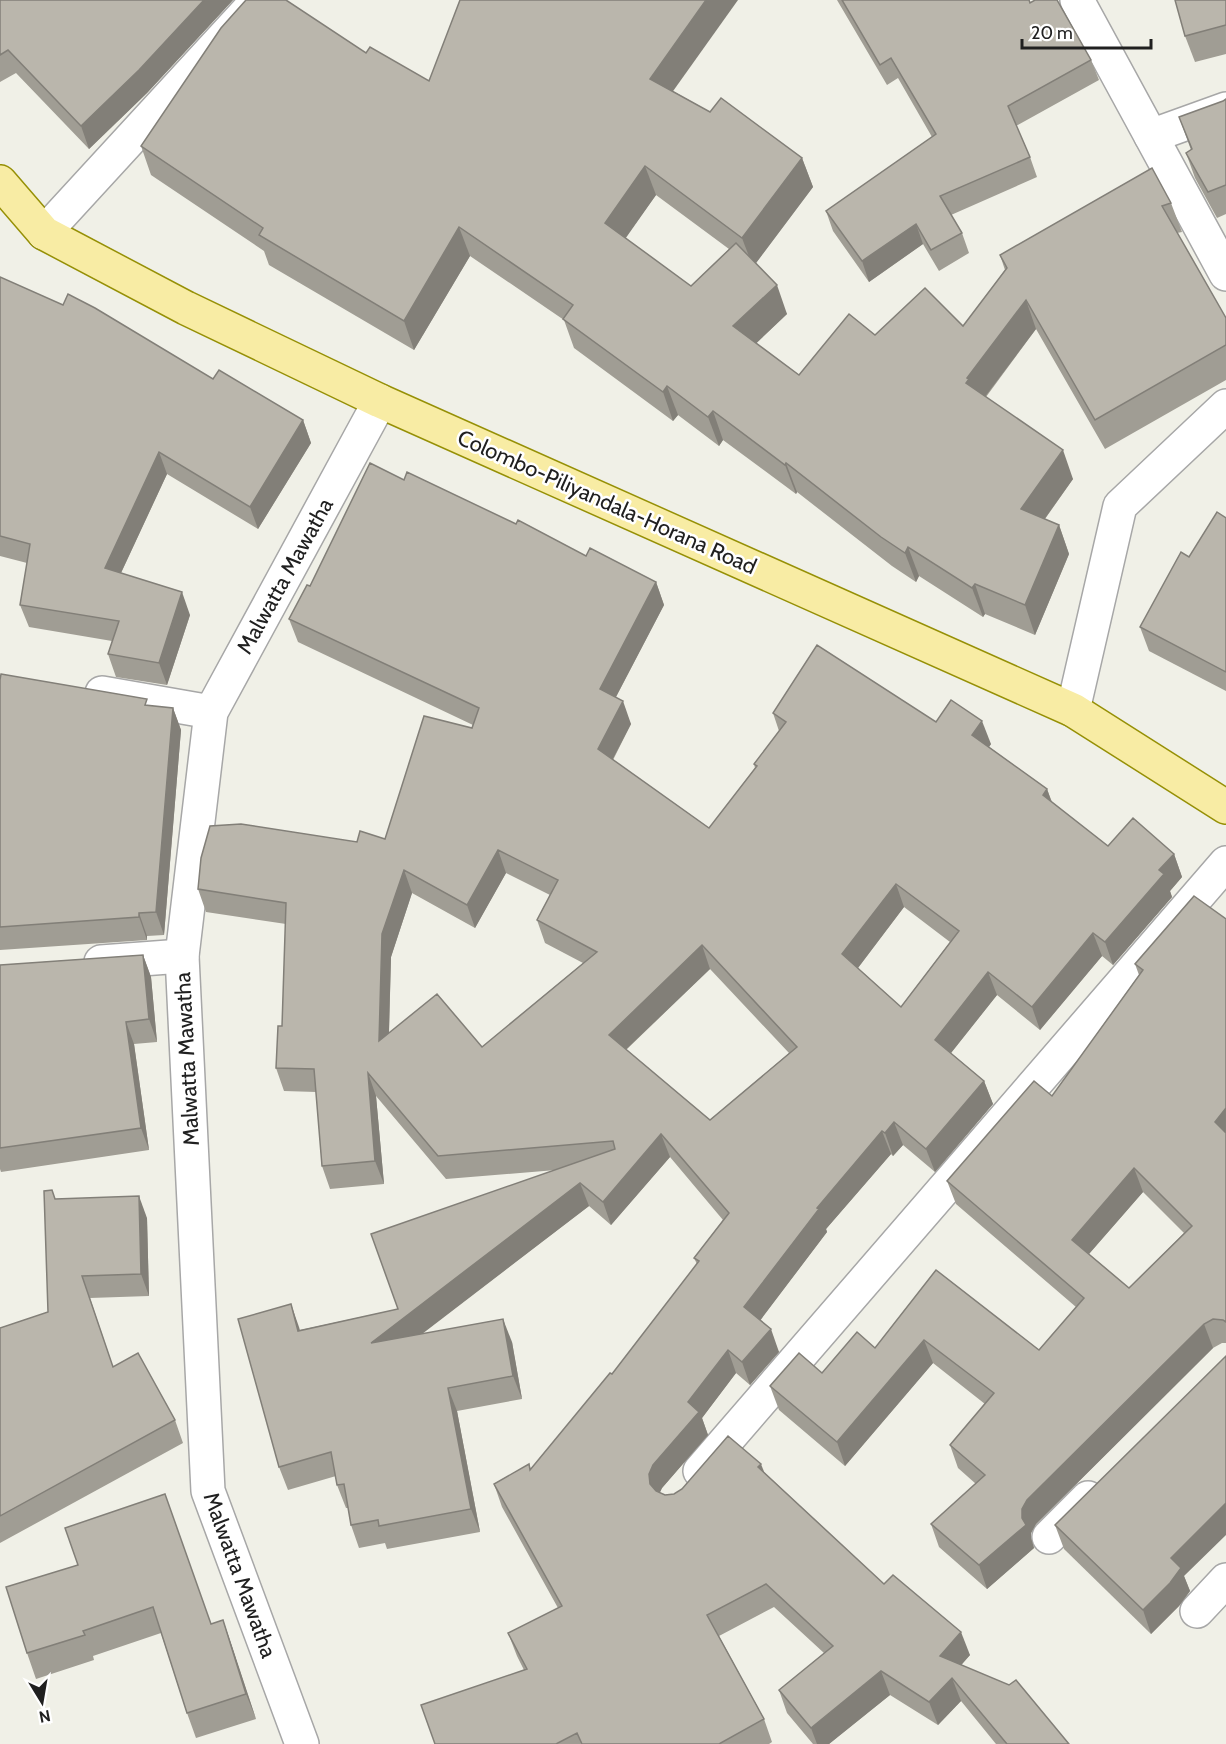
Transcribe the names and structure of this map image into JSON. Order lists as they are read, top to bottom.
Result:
{
  "streets": {
    "main road": ["Colombo-Piliyandala-Horana Road"],
    "street": ["Malwatta Mawatha"]
  },
  "crossings": [
    ["Colombo-Piliyandala-Horana Road", "Malwatta Mawatha"]
  ],
  "scale_bar": "20 m",
  "north": "bottom"
}
